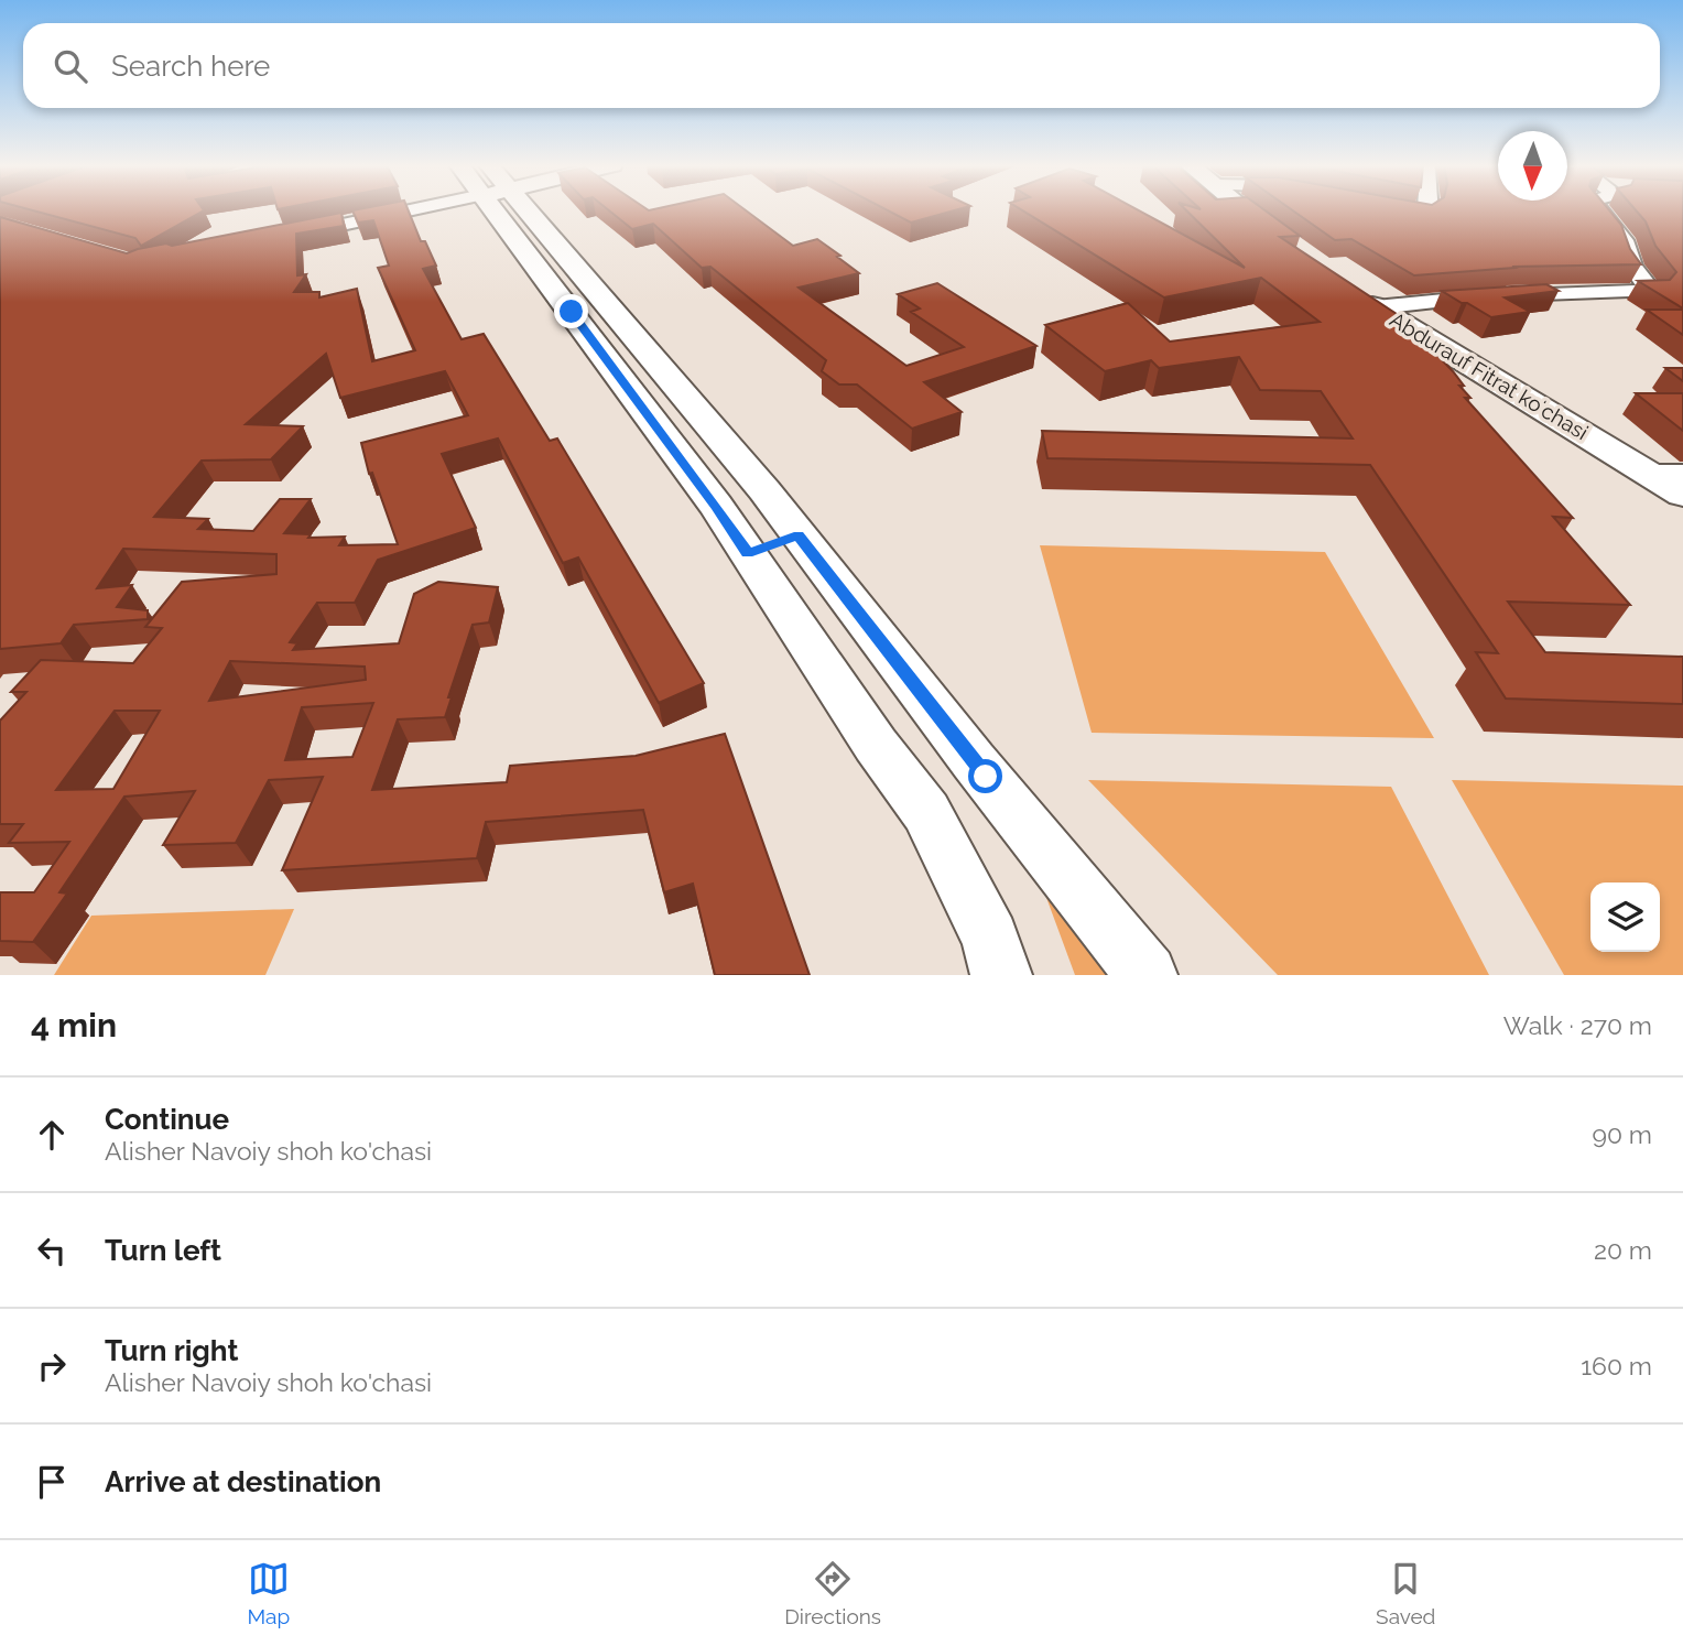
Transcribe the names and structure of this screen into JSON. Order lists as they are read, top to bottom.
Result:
{
  "streets": {
    "main road": ["Abdurauf Fitrat koʻchasi"]
  },
  "north": "bottom",
  "page": {
    "search": "Search here",
    "heading": ["4 min", "Walk · 270 m"],
    "list": [
      ["Continue", "Alisher Navoiy shoh ko'chasi", "90 m"],
      ["Turn left", "20 m"],
      ["Turn right", "Alisher Navoiy shoh ko'chasi", "160 m"],
      "Arrive at destination"
    ],
    "nav": ["Map", "Directions", "Saved"]
  }
}
